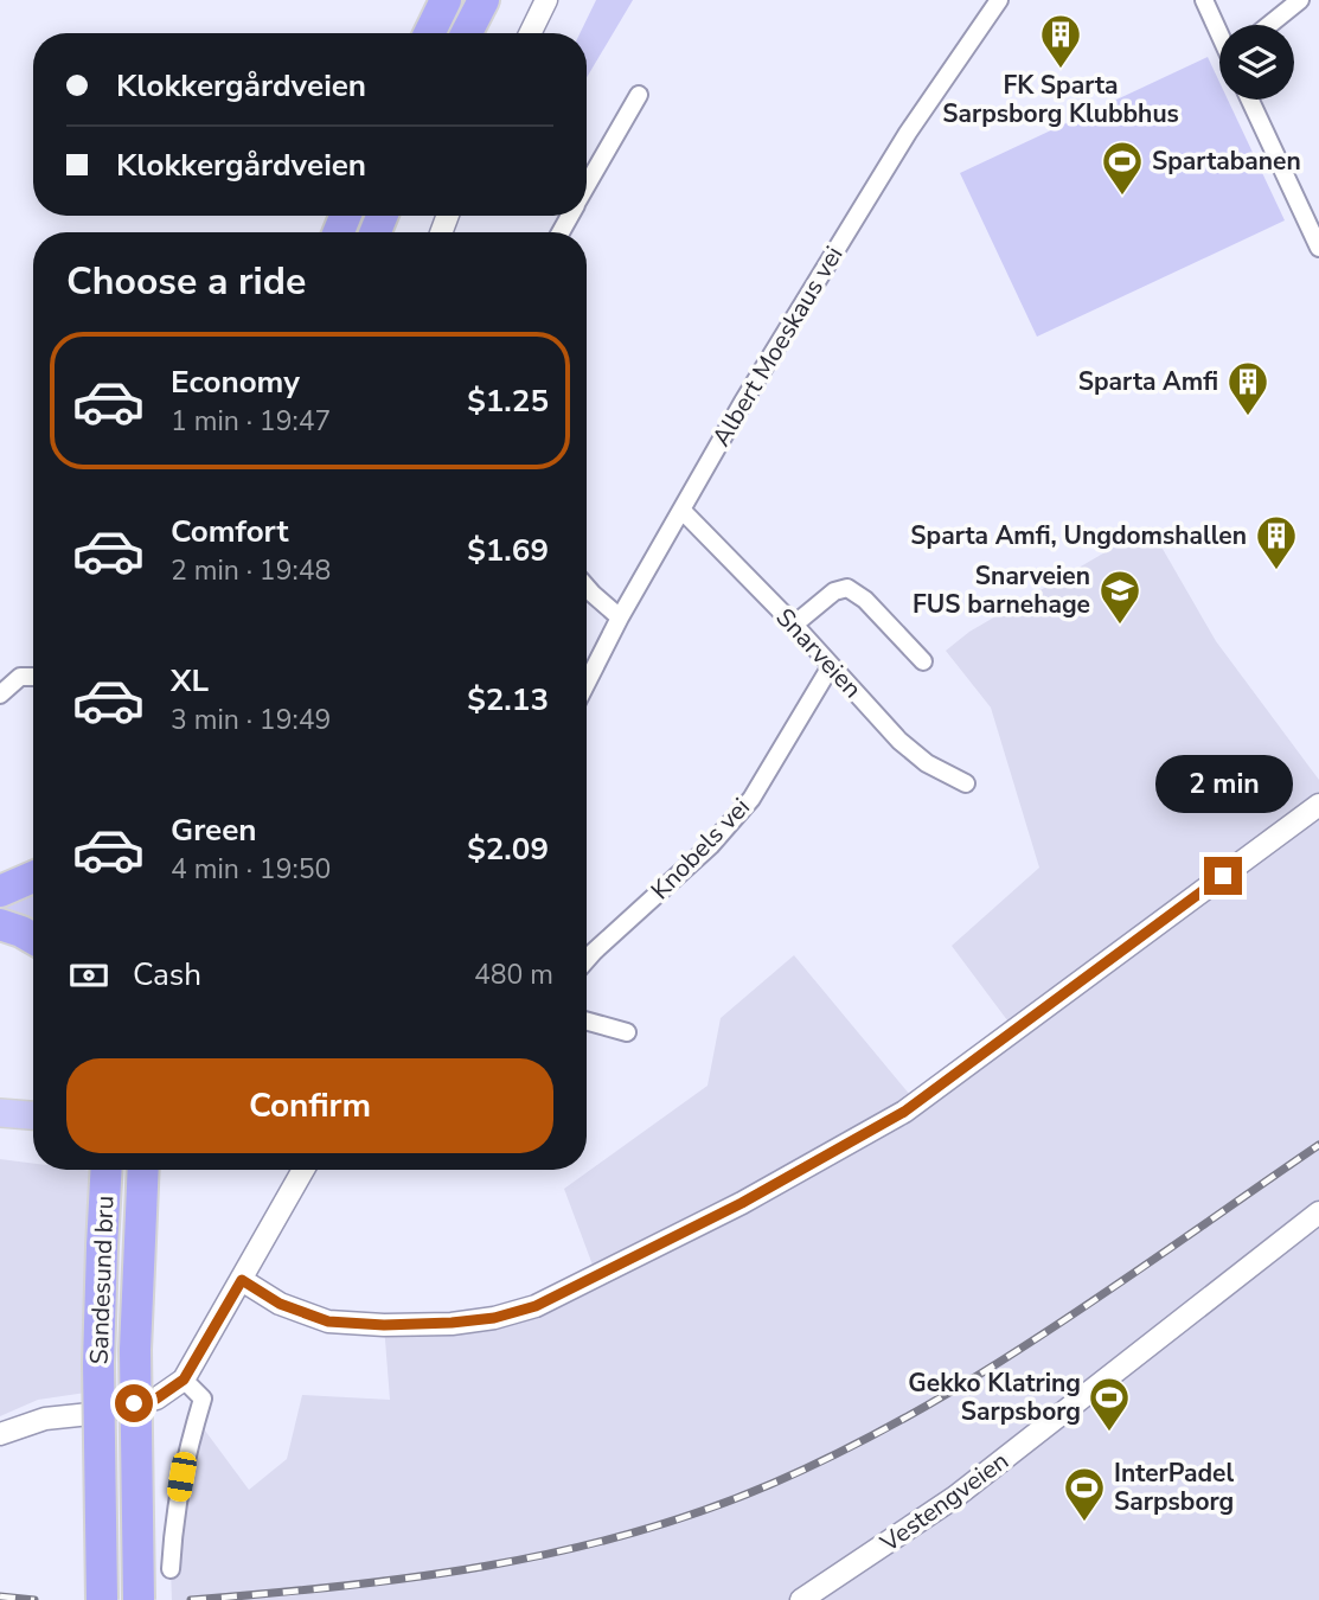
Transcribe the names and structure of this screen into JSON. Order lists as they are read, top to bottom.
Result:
{
  "streets": {
    "highway": ["Sandesund bru"],
    "street": [
      "Albert Moeskaus vei",
      "Snarveien",
      "Knobels vei",
      "Vestengveien"
    ]
  },
  "crossings": [
    ["Albert Moeskaus vei", "Snarveien"],
    ["Snarveien", "Knobels vei"]
  ],
  "places": {
    "building": ["FK Sparta Sarpsborg Klubbhus", "Sparta Amfi", "Sparta Amfi, Ungdomshallen"],
    "sports": ["Spartabanen", "Gekko Klatring Sarpsborg", "InterPadel Sarpsborg"],
    "school or university": ["Snarveien FUS barnehage"]
  },
  "page": {
    "banner": ["Klokkergårdveien", "Klokkergårdveien"],
    "heading": "Choose a ride",
    "list": [
      {
        "name": "Economy",
        "note": "1 min · 19:47",
        "value": "$1.25"
      },
      {
        "name": "Comfort",
        "note": "2 min · 19:48",
        "value": "$1.69"
      },
      {
        "name": "XL",
        "note": "3 min · 19:49",
        "value": "$2.13"
      },
      {
        "name": "Green",
        "note": "4 min · 19:50",
        "value": "$2.09"
      }
    ],
    "bubble": "2 min",
    "pay": ["Cash", "480 m"],
    "buttons": "Confirm"
  }
}
